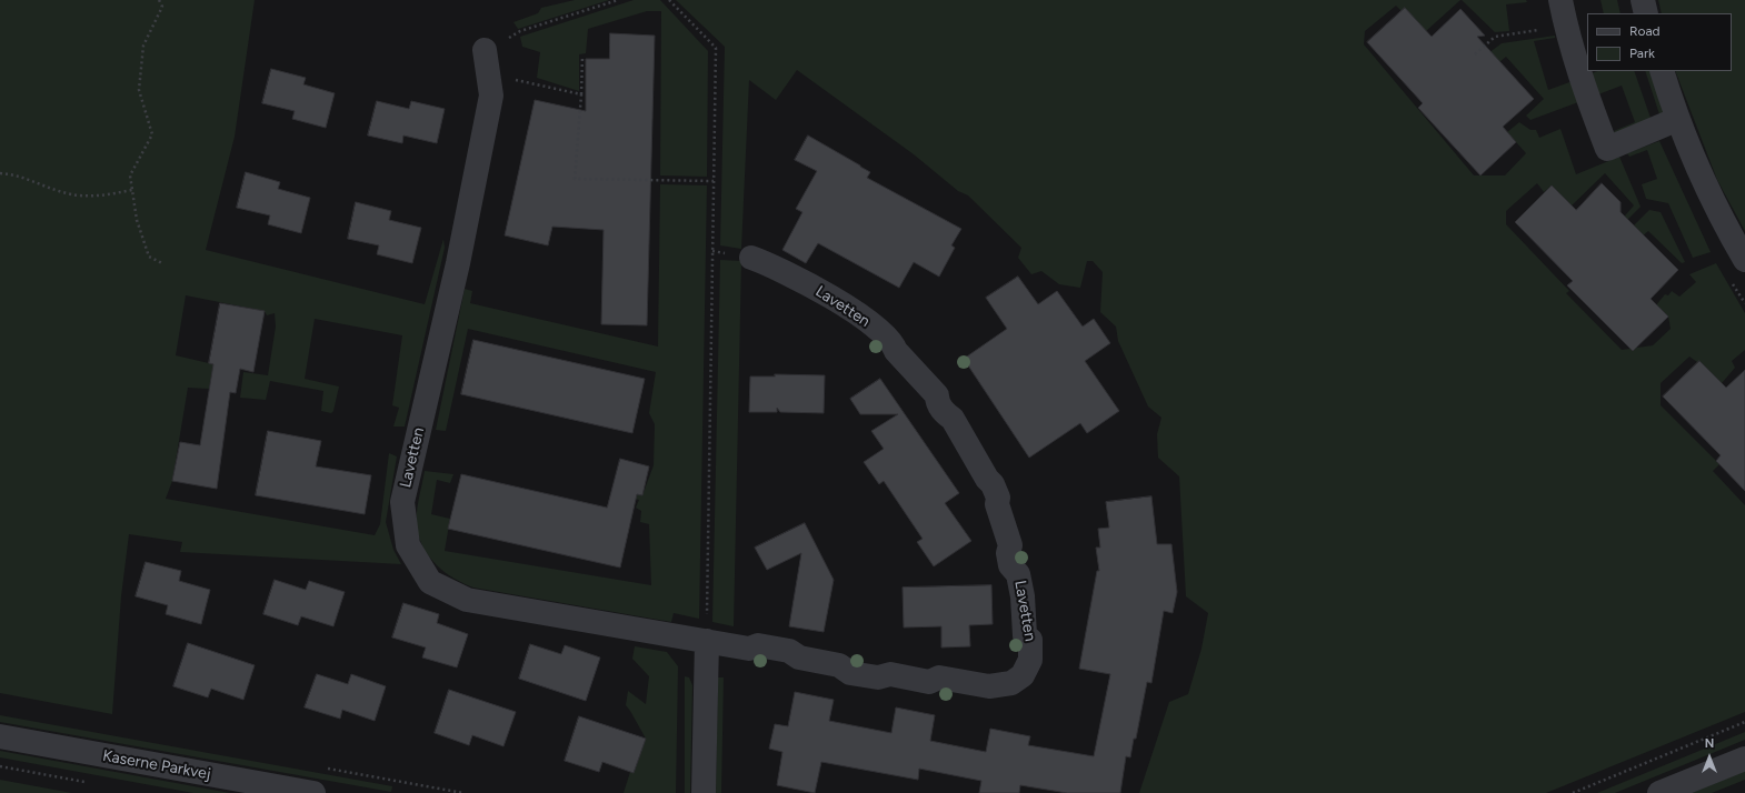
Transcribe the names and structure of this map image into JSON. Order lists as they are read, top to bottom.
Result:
{
  "streets": {
    "street": ["Lavetten", "Kaserne Parkvej"]
  },
  "legend": ["Road", "Park"],
  "north": "top"
}
